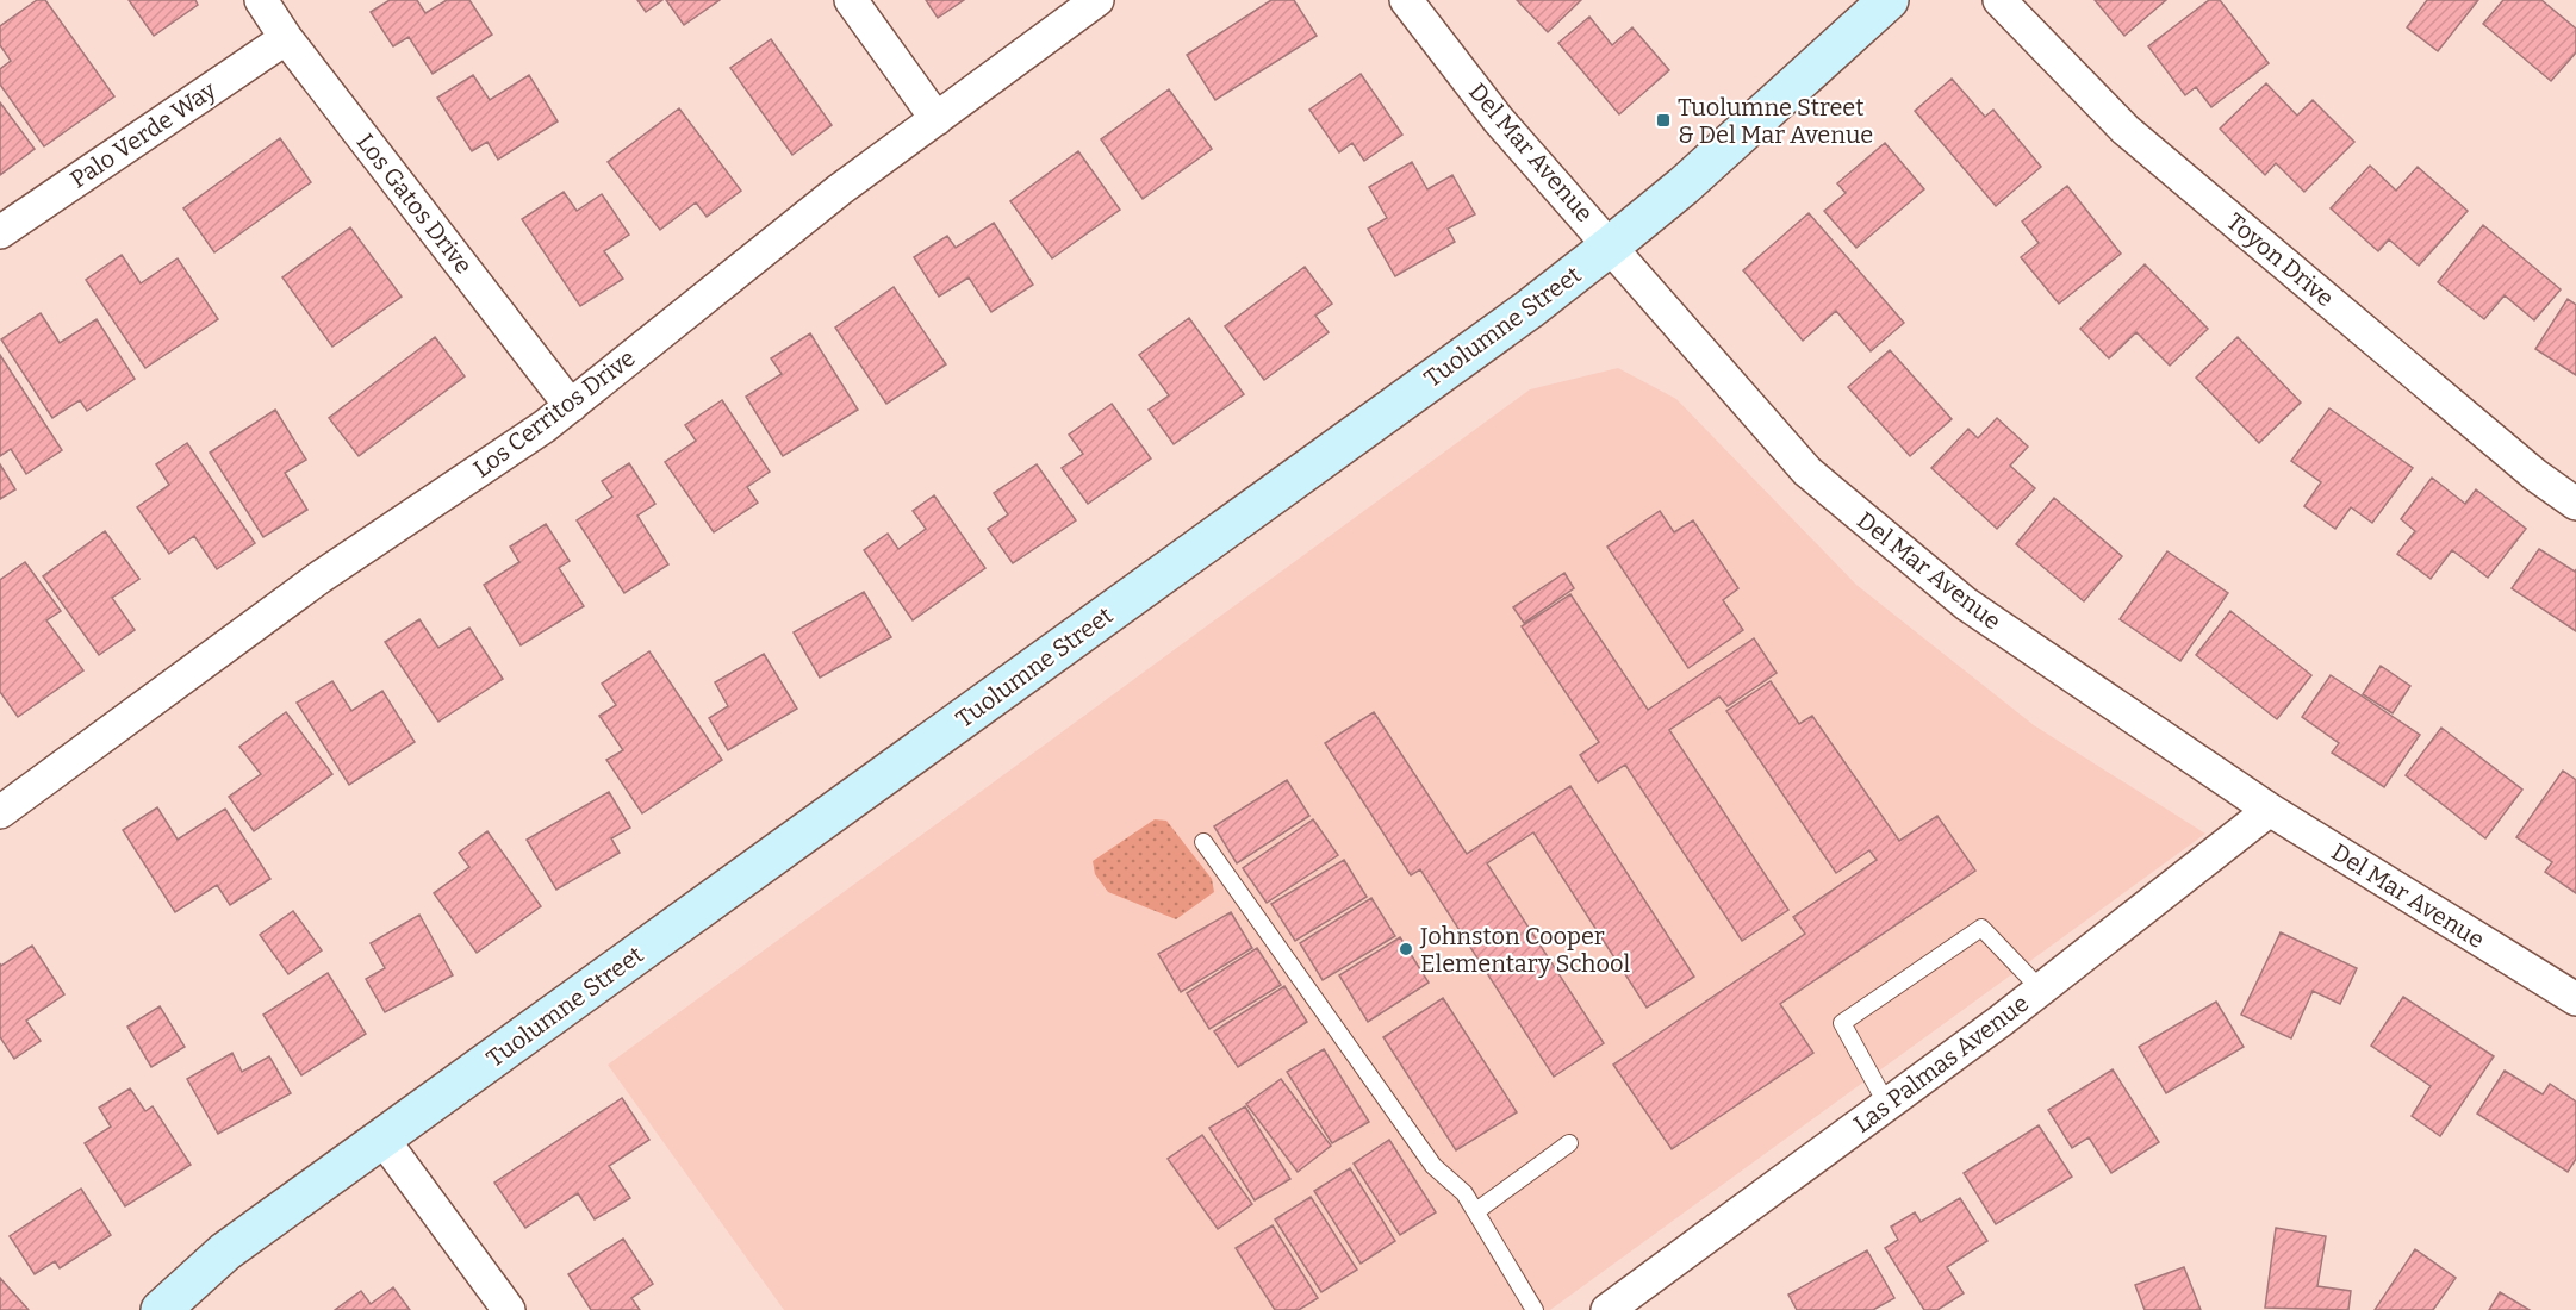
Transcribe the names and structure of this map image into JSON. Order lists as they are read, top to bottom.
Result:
{
  "streets": {
    "main road": ["Tuolumne Street"],
    "street": [
      "Palo Verde Way",
      "Del Mar Avenue",
      "Los Gatos Drive",
      "Toyon Drive",
      "Los Cerritos Drive",
      "Las Palmas Avenue"
    ]
  },
  "crossings": [
    ["Palo Verde Way", "Los Gatos Drive"],
    ["Del Mar Avenue", "Tuolumne Street"],
    ["Del Mar Avenue", "Las Palmas Avenue"],
    ["Los Gatos Drive", "Los Cerritos Drive"]
  ],
  "places": {
    "transit": ["Tuolumne Street & Del Mar Avenue"],
    "other": ["Johnston Cooper Elementary School"]
  }
}
